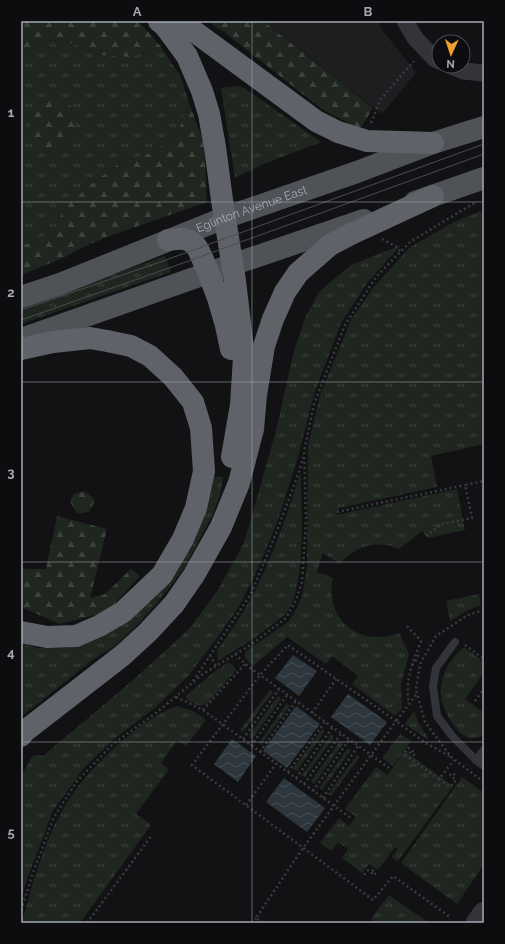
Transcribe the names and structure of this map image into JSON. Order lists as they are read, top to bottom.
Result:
{
  "streets": {
    "main road": ["Eglinton Avenue East"]
  },
  "north": "bottom",
  "grid": {
    "columns": ["A", "B"],
    "rows": [
      "1",
      "2",
      "3",
      "4",
      "5"
    ]
  }
}
